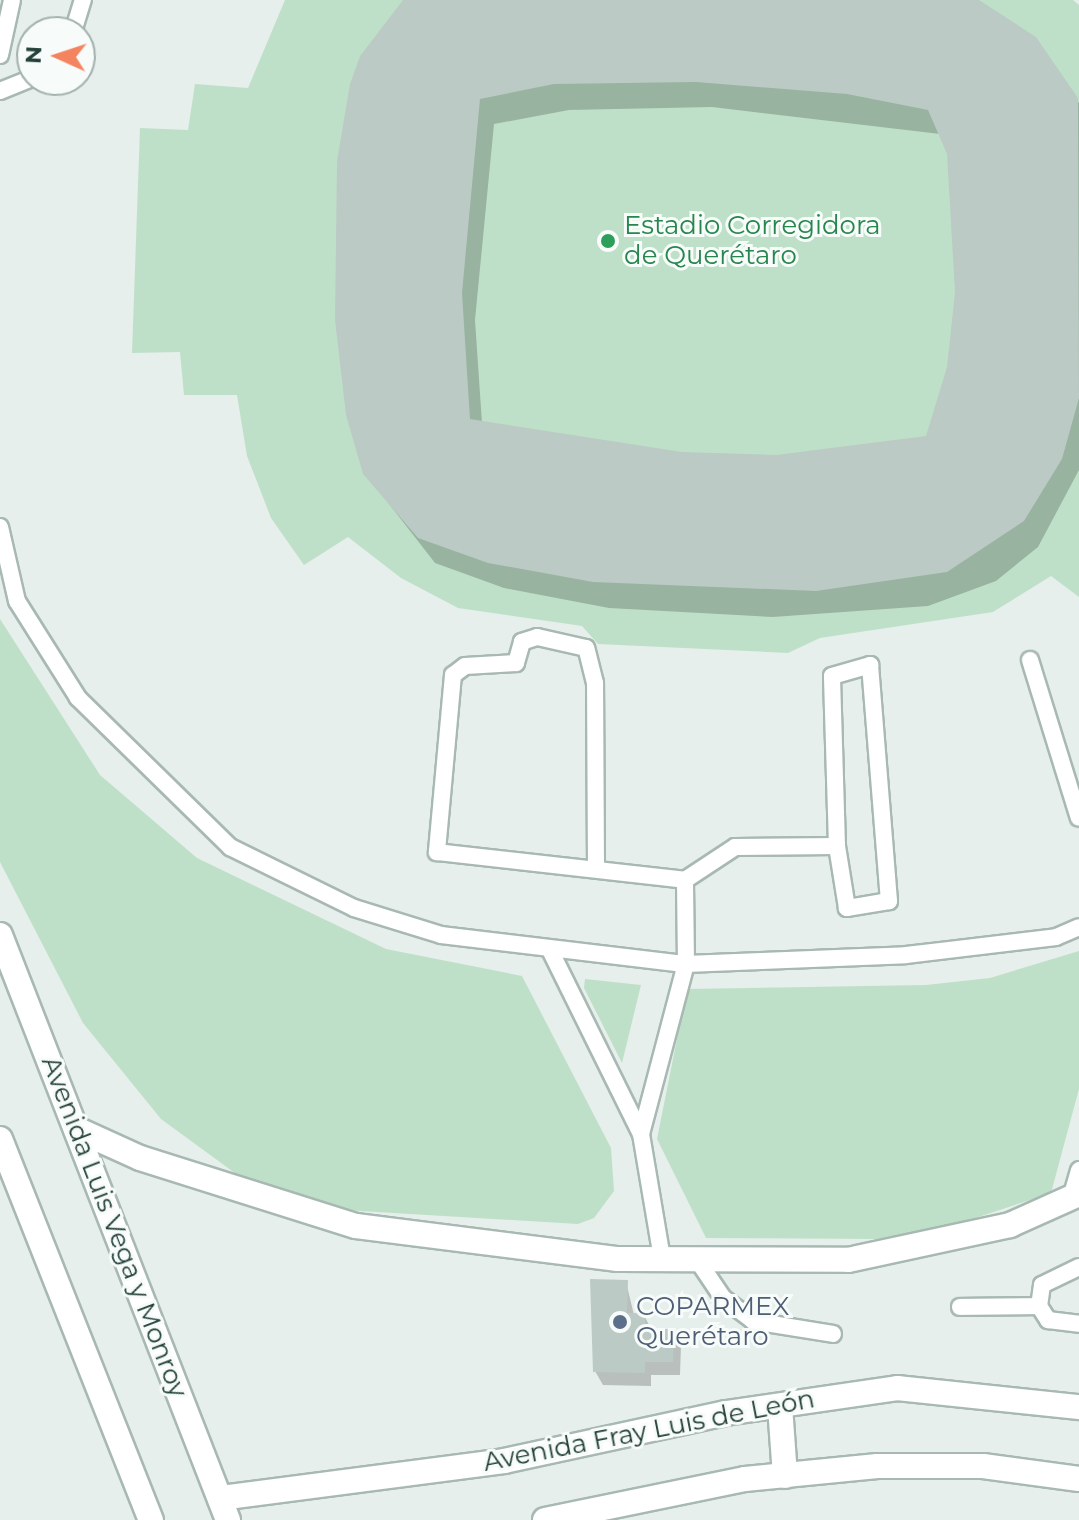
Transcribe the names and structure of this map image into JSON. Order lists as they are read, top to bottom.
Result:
{
  "streets": {
    "main road": ["Avenida Luis Vega y Monroy", "Avenida Fray Luis de León"]
  },
  "crossings": [
    ["Avenida Luis Vega y Monroy", "Avenida Fray Luis de León"]
  ],
  "places": ["Estadio Corregidora de Querétaro", "COPARMEX Querétaro"],
  "north": "left"
}
